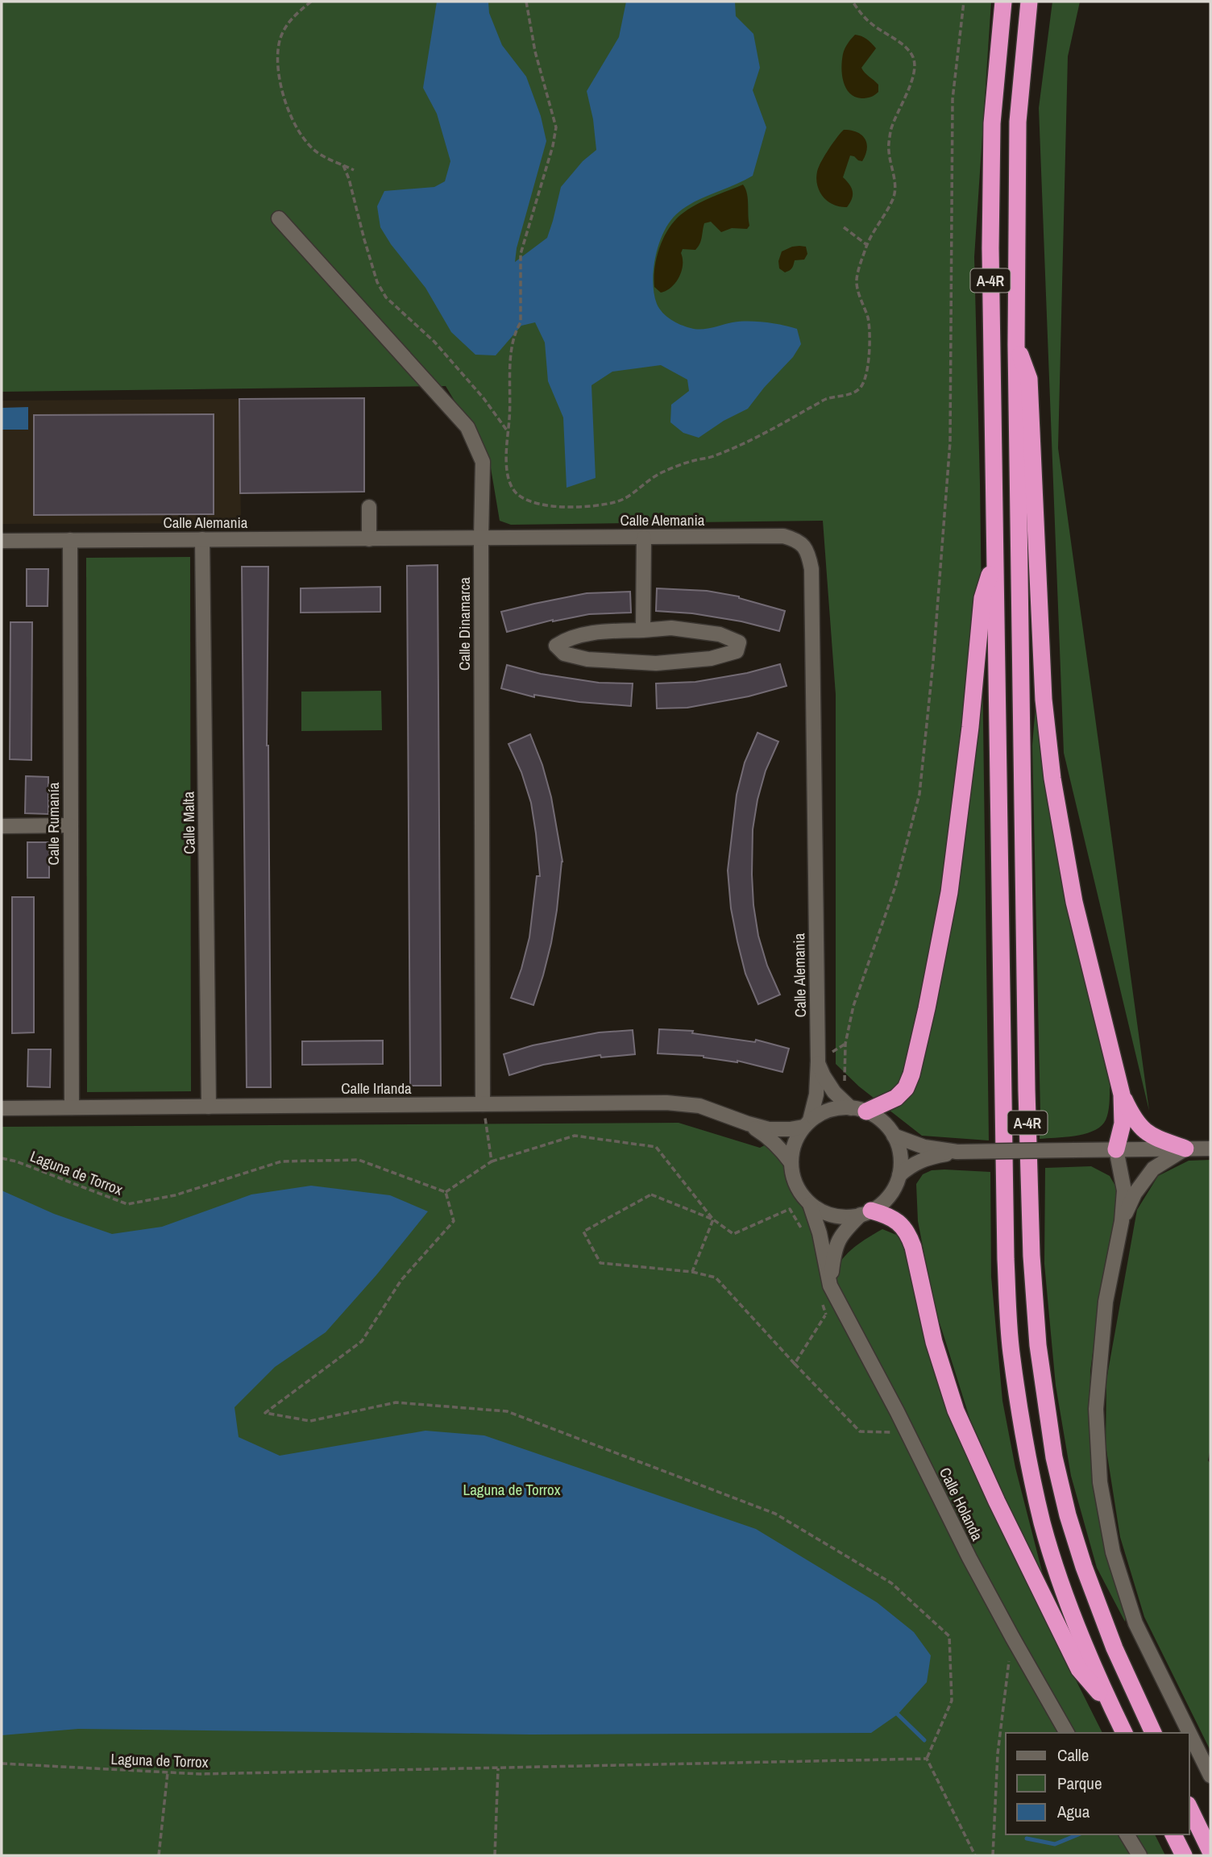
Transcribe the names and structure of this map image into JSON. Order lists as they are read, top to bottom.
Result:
{
  "streets": {
    "highway": ["A-4R"],
    "street": [
      "Calle Alemania",
      "Calle Dinamarca",
      "Calle Malta",
      "Calle Rumanía",
      "Calle Irlanda",
      "Calle Holanda"
    ],
    "path": ["Laguna de Torrox"]
  },
  "crossings": [
    ["Calle Alemania", "Calle Dinamarca"],
    ["Calle Alemania", "Calle Malta"],
    ["Calle Alemania", "Calle Rumanía"],
    ["Calle Alemania", "Calle Irlanda"],
    ["Calle Alemania", "Calle Holanda"],
    ["Calle Dinamarca", "Calle Irlanda"],
    ["Calle Malta", "Calle Irlanda"],
    ["Calle Rumanía", "Calle Irlanda"],
    ["Calle Irlanda", "Calle Holanda"]
  ],
  "parks": ["Laguna de Torrox"],
  "legend": ["Calle", "Parque", "Agua"]
}
